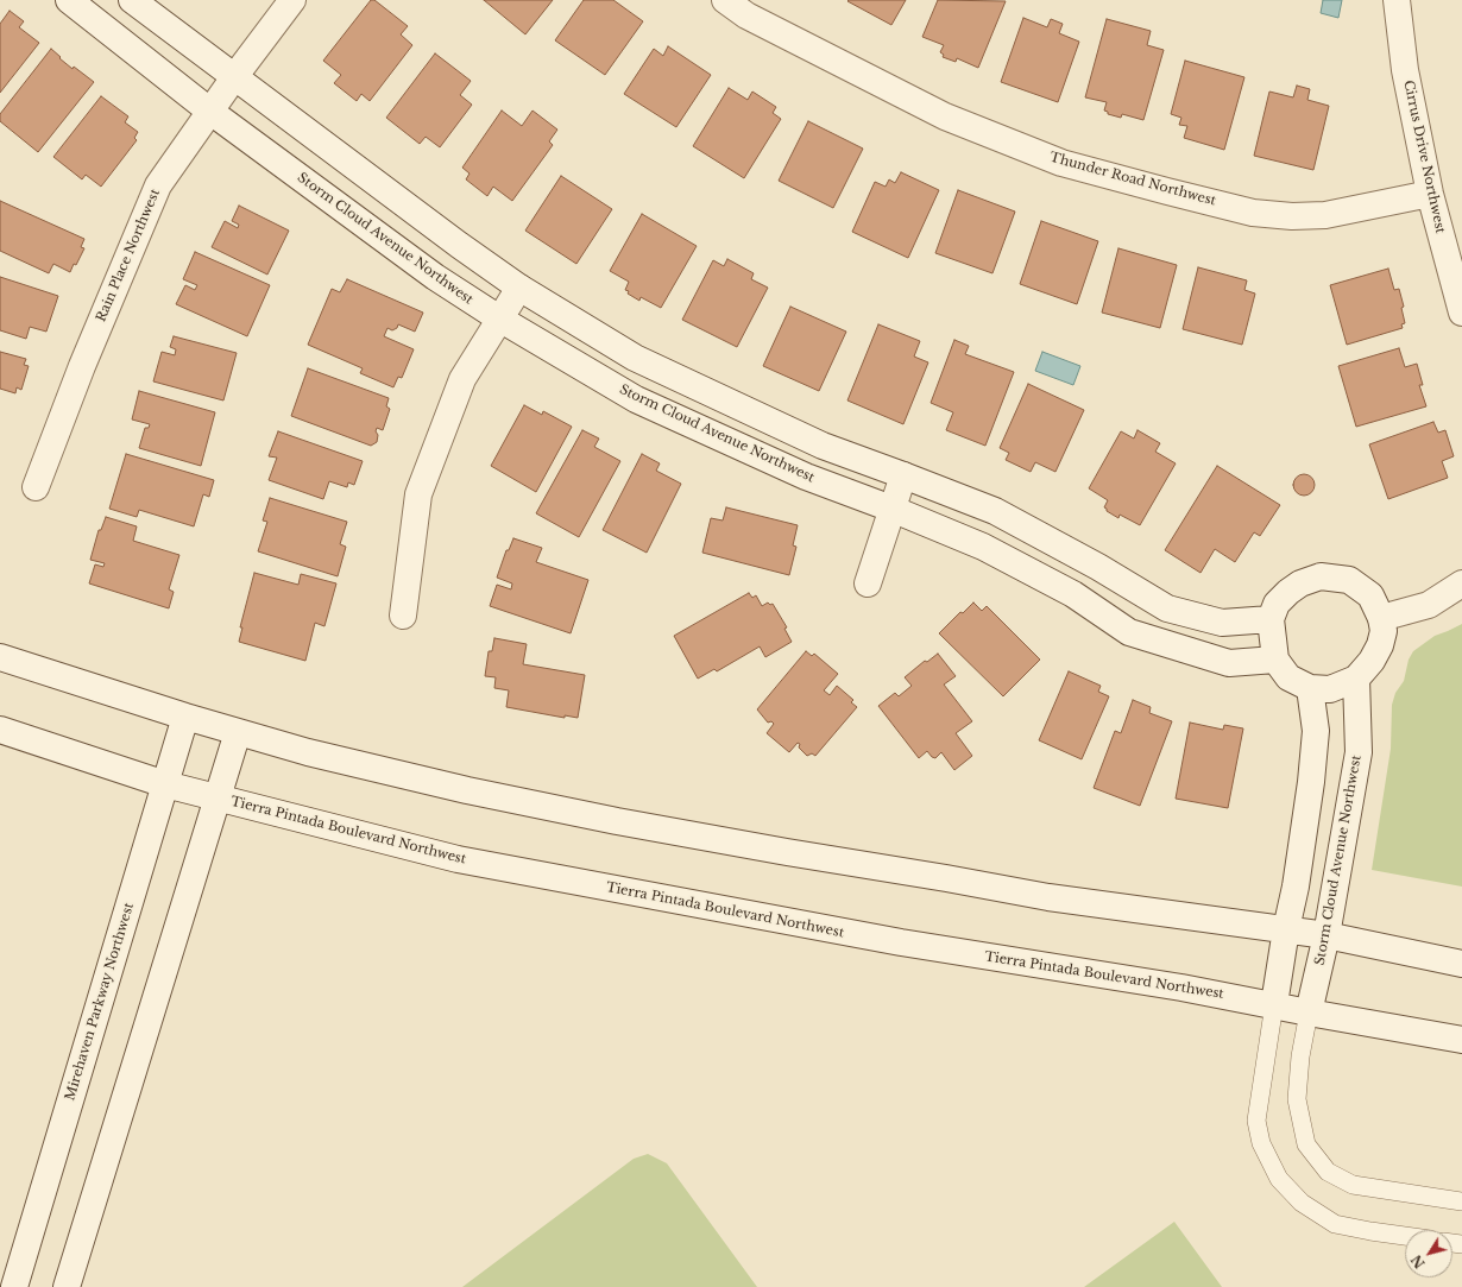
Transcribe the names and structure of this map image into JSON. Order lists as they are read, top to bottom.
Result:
{
  "streets": {
    "street": [
      "Cirrus Drive Northwest",
      "Thunder Road Northwest",
      "Storm Cloud Avenue Northwest",
      "Rain Place Northwest",
      "Tierra Pintada Boulevard Northwest",
      "Mirehaven Parkway Northwest"
    ]
  },
  "crossings": [
    ["Cirrus Drive Northwest", "Thunder Road Northwest"],
    ["Storm Cloud Avenue Northwest", "Rain Place Northwest"],
    ["Storm Cloud Avenue Northwest", "Tierra Pintada Boulevard Northwest"],
    ["Tierra Pintada Boulevard Northwest", "Mirehaven Parkway Northwest"]
  ],
  "north": "bottom left"
}
